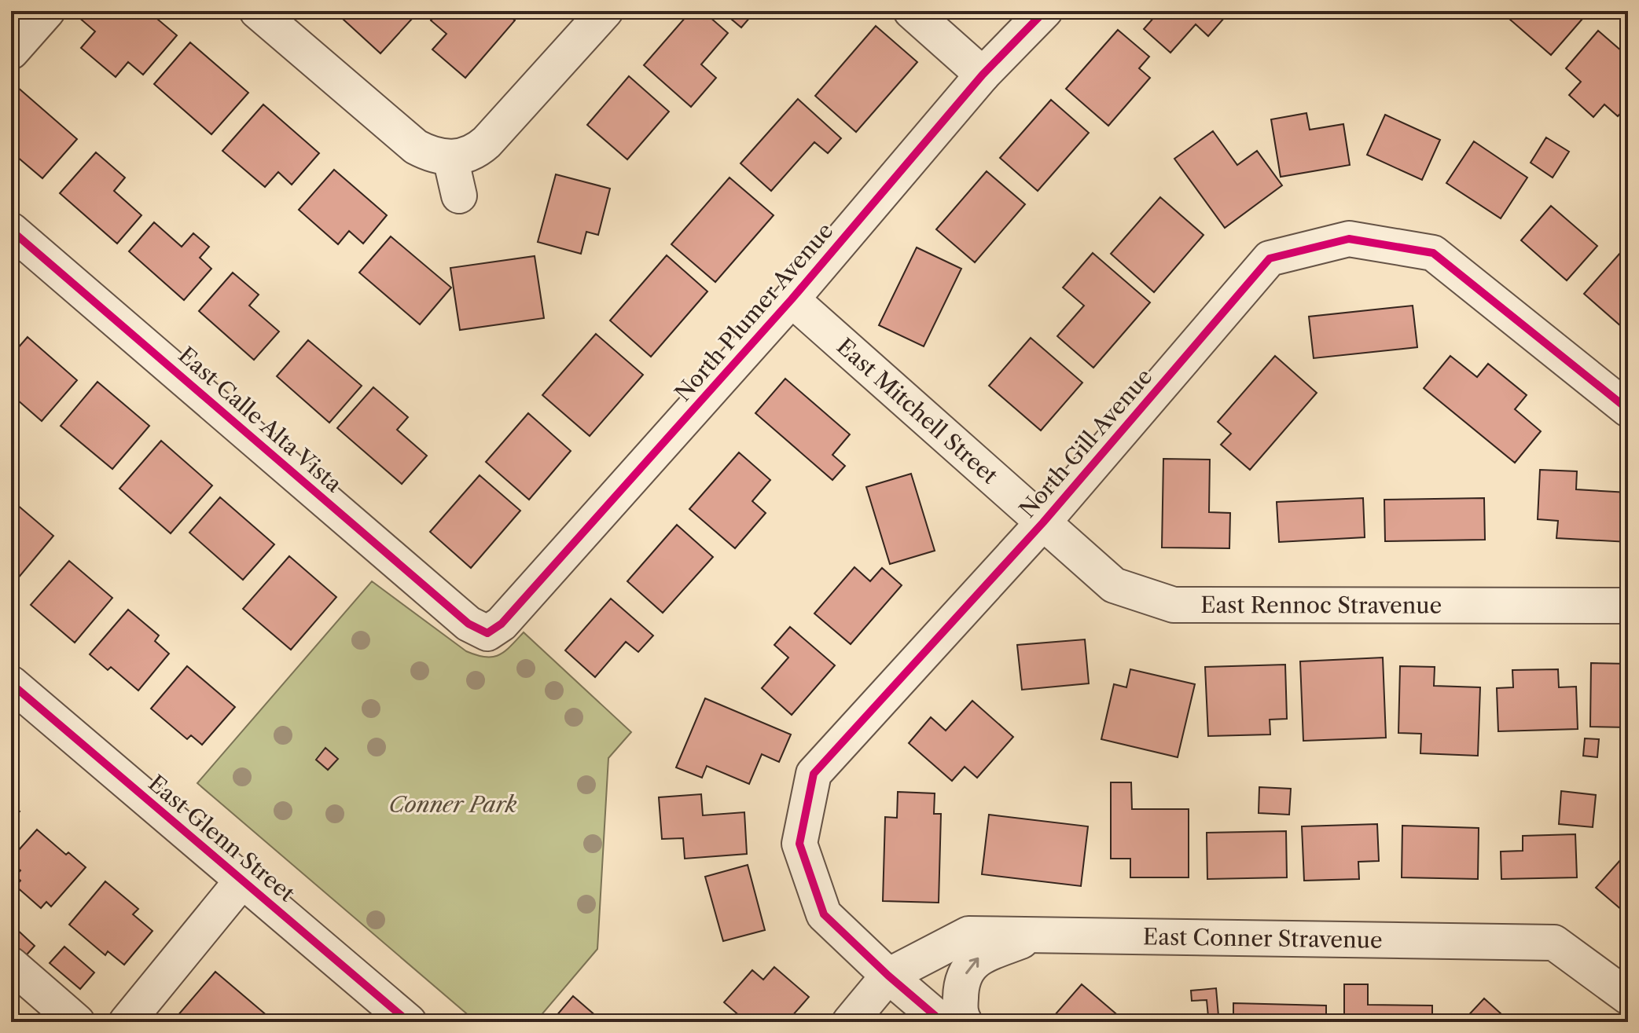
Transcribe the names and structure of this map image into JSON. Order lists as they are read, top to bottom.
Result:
{
  "streets": {
    "street": [
      "North Plumer Avenue",
      "East Mitchell Street",
      "East Calle Alta Vista",
      "North Gill Avenue",
      "East Rennoc Stravenue",
      "East Glenn Street",
      "East Conner Stravenue"
    ]
  },
  "crossings": [
    ["North Plumer Avenue", "East Mitchell Street"],
    ["North Plumer Avenue", "East Calle Alta Vista"],
    ["East Mitchell Street", "North Gill Avenue"],
    ["East Mitchell Street", "East Rennoc Stravenue"],
    ["North Gill Avenue", "East Rennoc Stravenue"],
    ["North Gill Avenue", "East Conner Stravenue"]
  ],
  "parks": ["Conner Park"]
}
